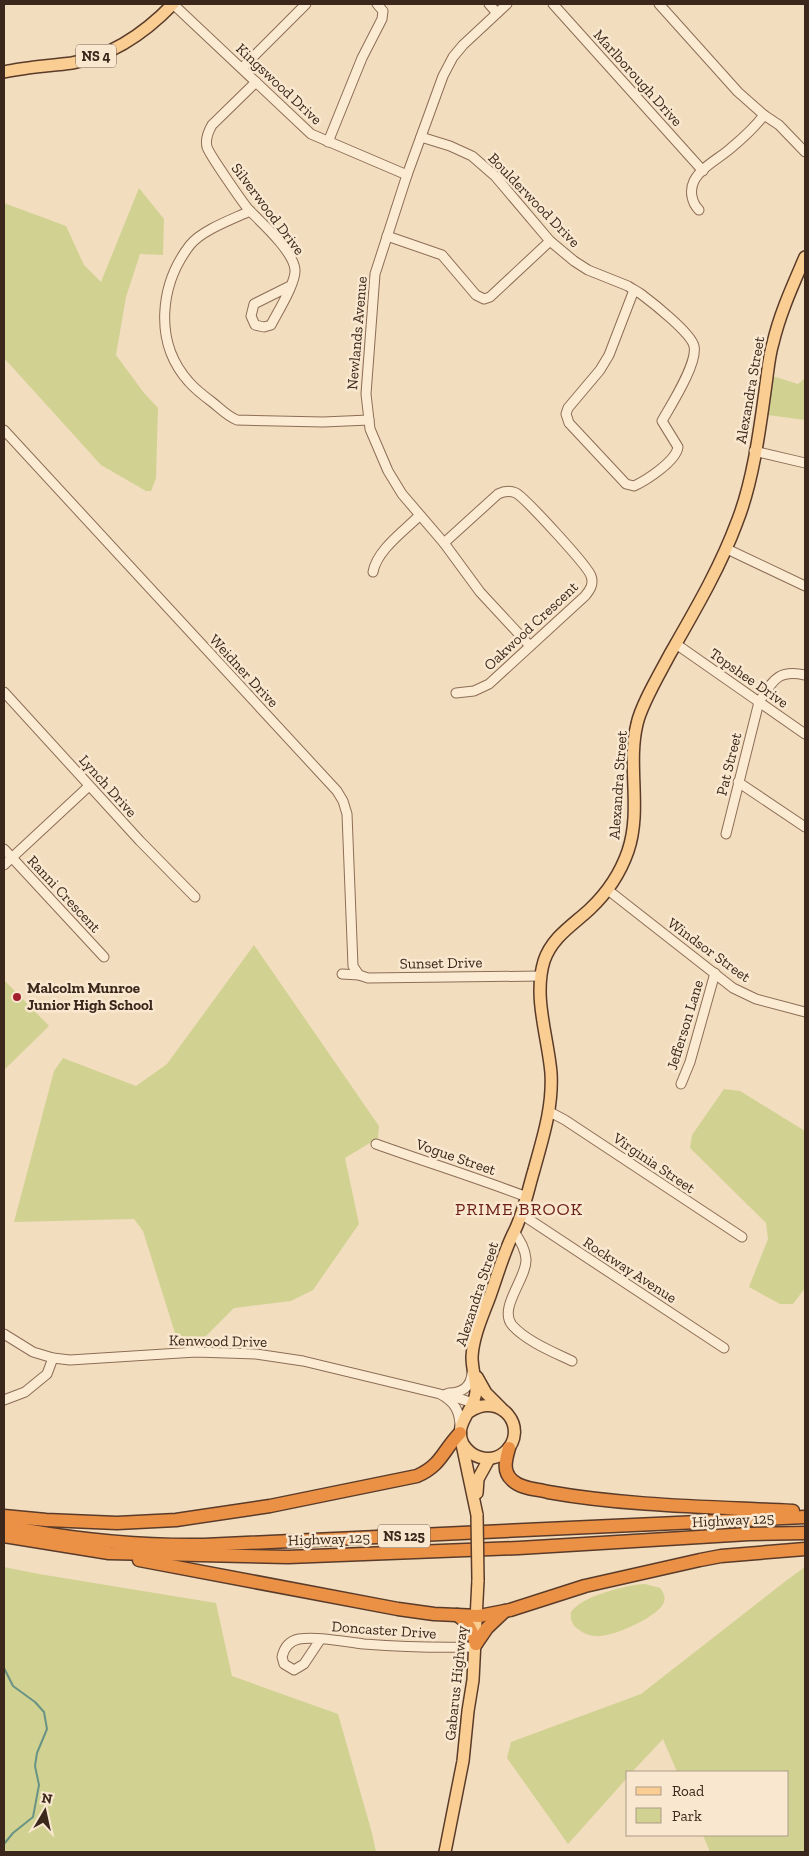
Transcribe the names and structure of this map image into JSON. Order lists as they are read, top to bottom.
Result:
{
  "streets": {
    "highway": ["Highway 125", "NS 125"],
    "main road": ["NS 4", "Alexandra Street", "Gabarus Highway"],
    "street": [
      "Marlborough Drive",
      "Kingswood Drive",
      "Boulderwood Drive",
      "Silverwood Drive",
      "Newlands Avenue",
      "Oakwood Crescent",
      "Weidner Drive",
      "Topshee Drive",
      "Pat Street",
      "Lynch Drive",
      "Ranni Crescent",
      "Windsor Street",
      "Sunset Drive",
      "Jefferson Lane",
      "Vogue Street",
      "Virginia Street",
      "Rockway Avenue",
      "Kenwood Drive",
      "Doncaster Drive"
    ]
  },
  "crossings": [
    ["NS 4", "Kingswood Drive"],
    ["Kingswood Drive", "Silverwood Drive"],
    ["Kingswood Drive", "Newlands Avenue"],
    ["Boulderwood Drive", "Newlands Avenue"],
    ["Newlands Avenue", "Oakwood Crescent"],
    ["Alexandra Street", "Topshee Drive"],
    ["Alexandra Street", "Windsor Street"],
    ["Alexandra Street", "Sunset Drive"],
    ["Alexandra Street", "Vogue Street"],
    ["Alexandra Street", "Virginia Street"],
    ["Alexandra Street", "Rockway Avenue"],
    ["Alexandra Street", "Kenwood Drive"],
    ["Alexandra Street", "Gabarus Highway"],
    ["Weidner Drive", "Sunset Drive"],
    ["Topshee Drive", "Pat Street"],
    ["Windsor Street", "Jefferson Lane"],
    ["Kenwood Drive", "Gabarus Highway"],
    ["Doncaster Drive", "Gabarus Highway"]
  ],
  "districts": ["PRIME BROOK"],
  "places": ["Malcolm Munroe Junior High School"],
  "legend": ["Road", "Park"],
  "north": "top"
}
